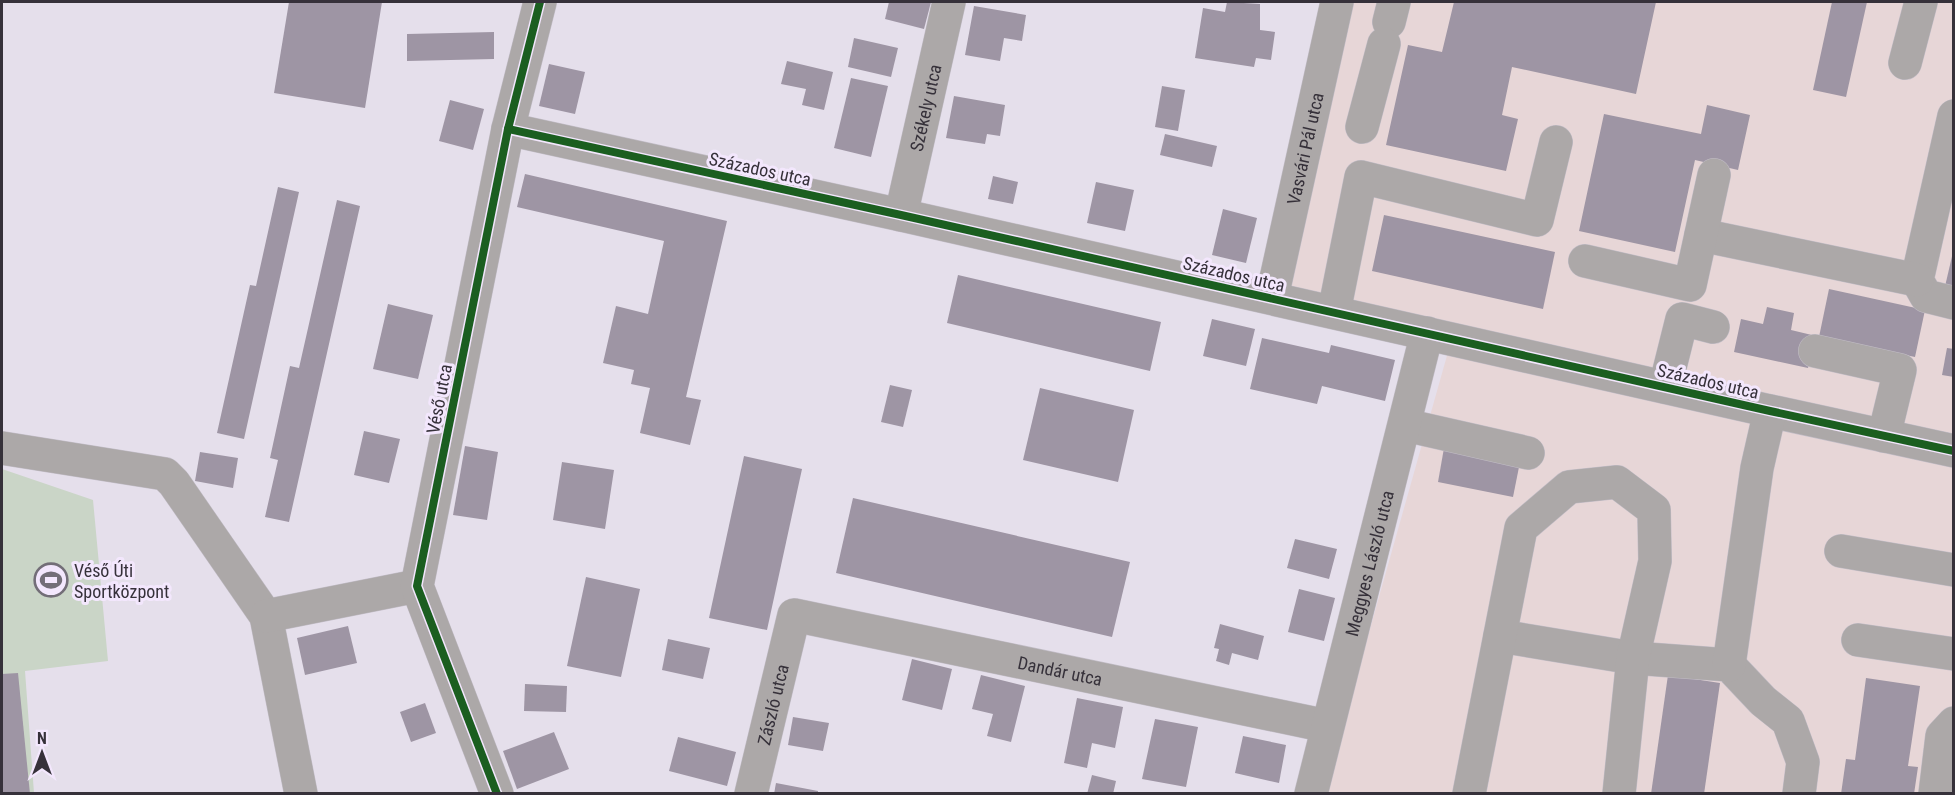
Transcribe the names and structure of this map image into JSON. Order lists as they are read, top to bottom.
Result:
{
  "streets": {
    "street": [
      "Székely utca",
      "Vasvári Pál utca",
      "Százados utca",
      "Véső utca",
      "Meggyes László utca",
      "Dandár utca",
      "Zászló utca"
    ]
  },
  "crossings": [
    ["Székely utca", "Százados utca"],
    ["Vasvári Pál utca", "Százados utca"],
    ["Százados utca", "Véső utca"],
    ["Százados utca", "Meggyes László utca"],
    ["Meggyes László utca", "Dandár utca"],
    ["Dandár utca", "Zászló utca"]
  ],
  "places": {
    "sports": ["Véső Úti Sportközpont"]
  },
  "north": "top"
}
